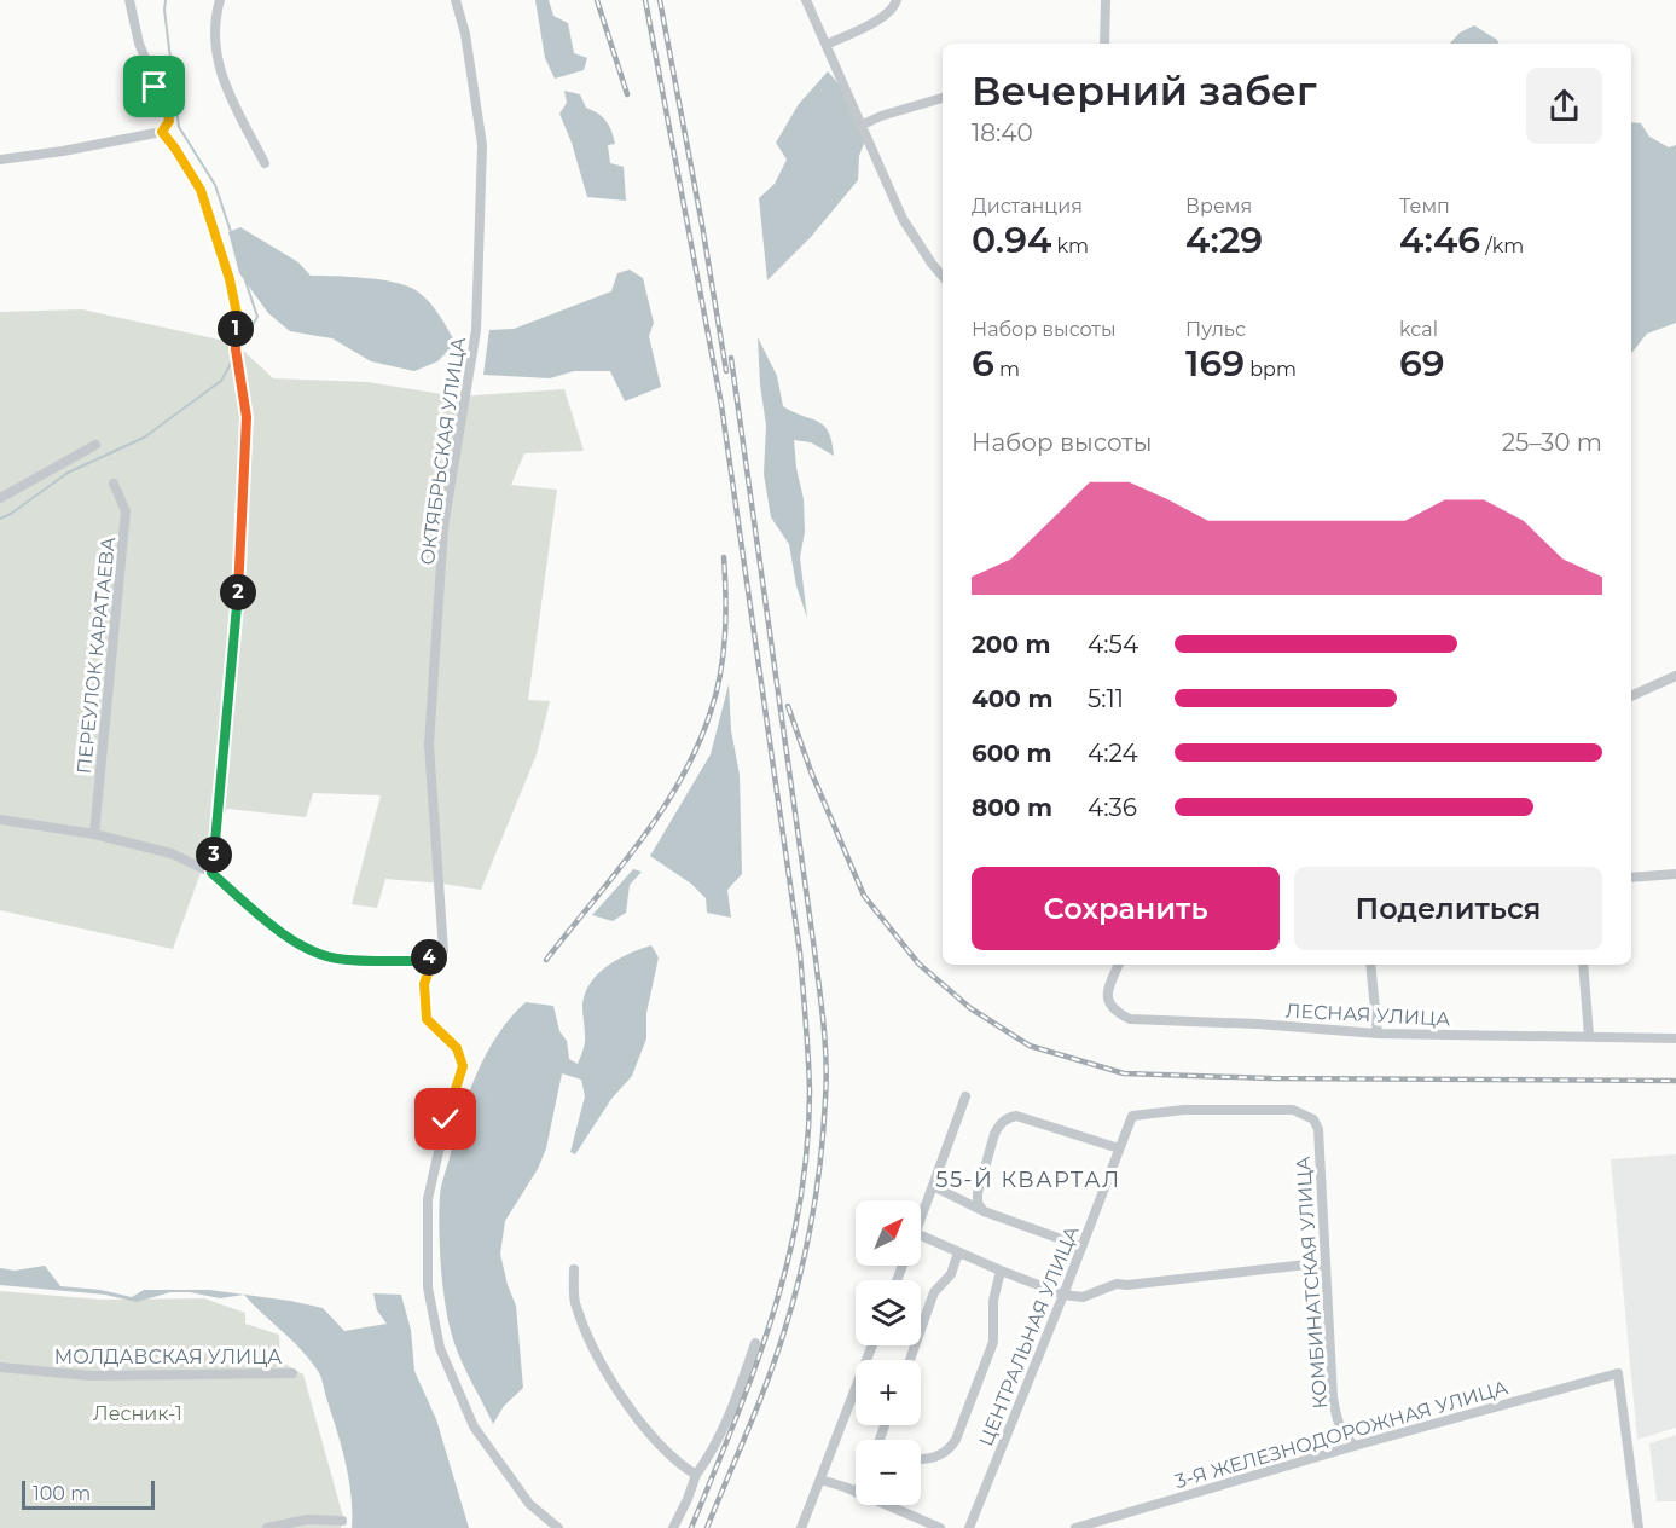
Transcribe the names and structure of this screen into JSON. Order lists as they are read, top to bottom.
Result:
{
  "streets": {
    "street": [
      "ОКТЯБРЬСКАЯ УЛИЦА",
      "ПЕРЕУЛОК КАРАТАЕВА",
      "ЛЕСНАЯ УЛИЦА",
      "КОМБИНАТСКАЯ УЛИЦА",
      "ЦЕНТРАЛЬНАЯ УЛИЦА",
      "МОЛДАВСКАЯ УЛИЦА",
      "3-Я ЖЕЛЕЗНОДОРОЖНАЯ УЛИЦА"
    ]
  },
  "crossings": [
    ["КОМБИНАТСКАЯ УЛИЦА", "ЦЕНТРАЛЬНАЯ УЛИЦА"],
    ["КОМБИНАТСКАЯ УЛИЦА", "3-Я ЖЕЛЕЗНОДОРОЖНАЯ УЛИЦА"]
  ],
  "districts": ["55-Й КВАРТАЛ"],
  "parks": ["Лесник-1"],
  "scale_bar": "100 m",
  "north": "top right",
  "page": {
    "heading": ["Вечерний забег", "18:40"],
    "stats": [
      ["Дистанция", "0.94 km"],
      ["Время", "4:29"],
      ["Темп", "4:46 /km"],
      ["Набор высоты", "6 m"],
      ["Пульс", "169 bpm"],
      ["kcal", "69"]
    ],
    "pins": [
      "1",
      "2",
      "3",
      "4"
    ],
    "chart": ["Набор высоты", "25–30 m"],
    "list": [
      {
        "name": "200 m",
        "note": "4:54"
      },
      {
        "name": "400 m",
        "note": "5:11"
      },
      {
        "name": "600 m",
        "note": "4:24"
      },
      {
        "name": "800 m",
        "note": "4:36"
      }
    ],
    "buttons": ["Сохранить", "Поделиться"],
    "map_buttons": ["+", "−"],
    "scale": "100 m"
  }
}
